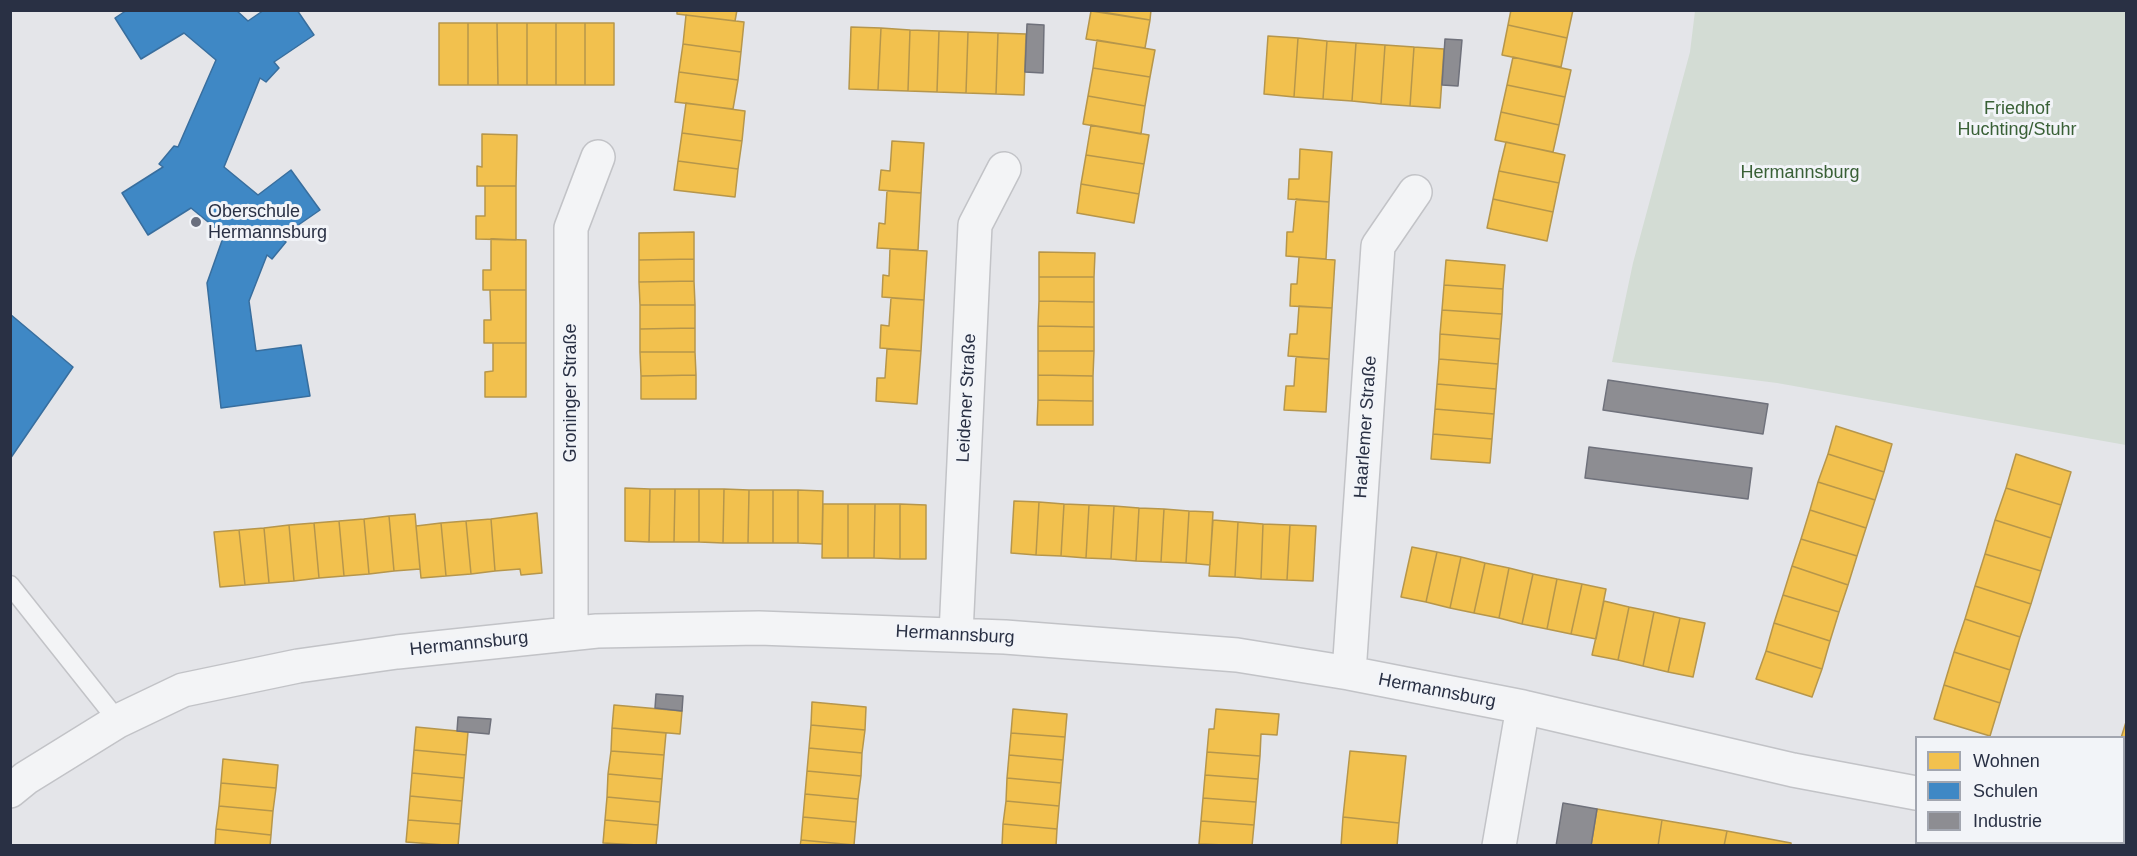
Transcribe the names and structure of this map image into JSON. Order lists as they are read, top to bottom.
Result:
{
  "streets": {
    "street": [
      "Groninger Straße",
      "Leidener Straße",
      "Haarlemer Straße",
      "Hermannsburg"
    ]
  },
  "crossings": [
    ["Groninger Straße", "Hermannsburg"],
    ["Leidener Straße", "Hermannsburg"],
    ["Haarlemer Straße", "Hermannsburg"]
  ],
  "parks": ["Friedhof Huchting/Stuhr", "Hermannsburg"],
  "places": ["Oberschule Hermannsburg"],
  "legend": ["Wohnen", "Schulen", "Industrie"]
}
